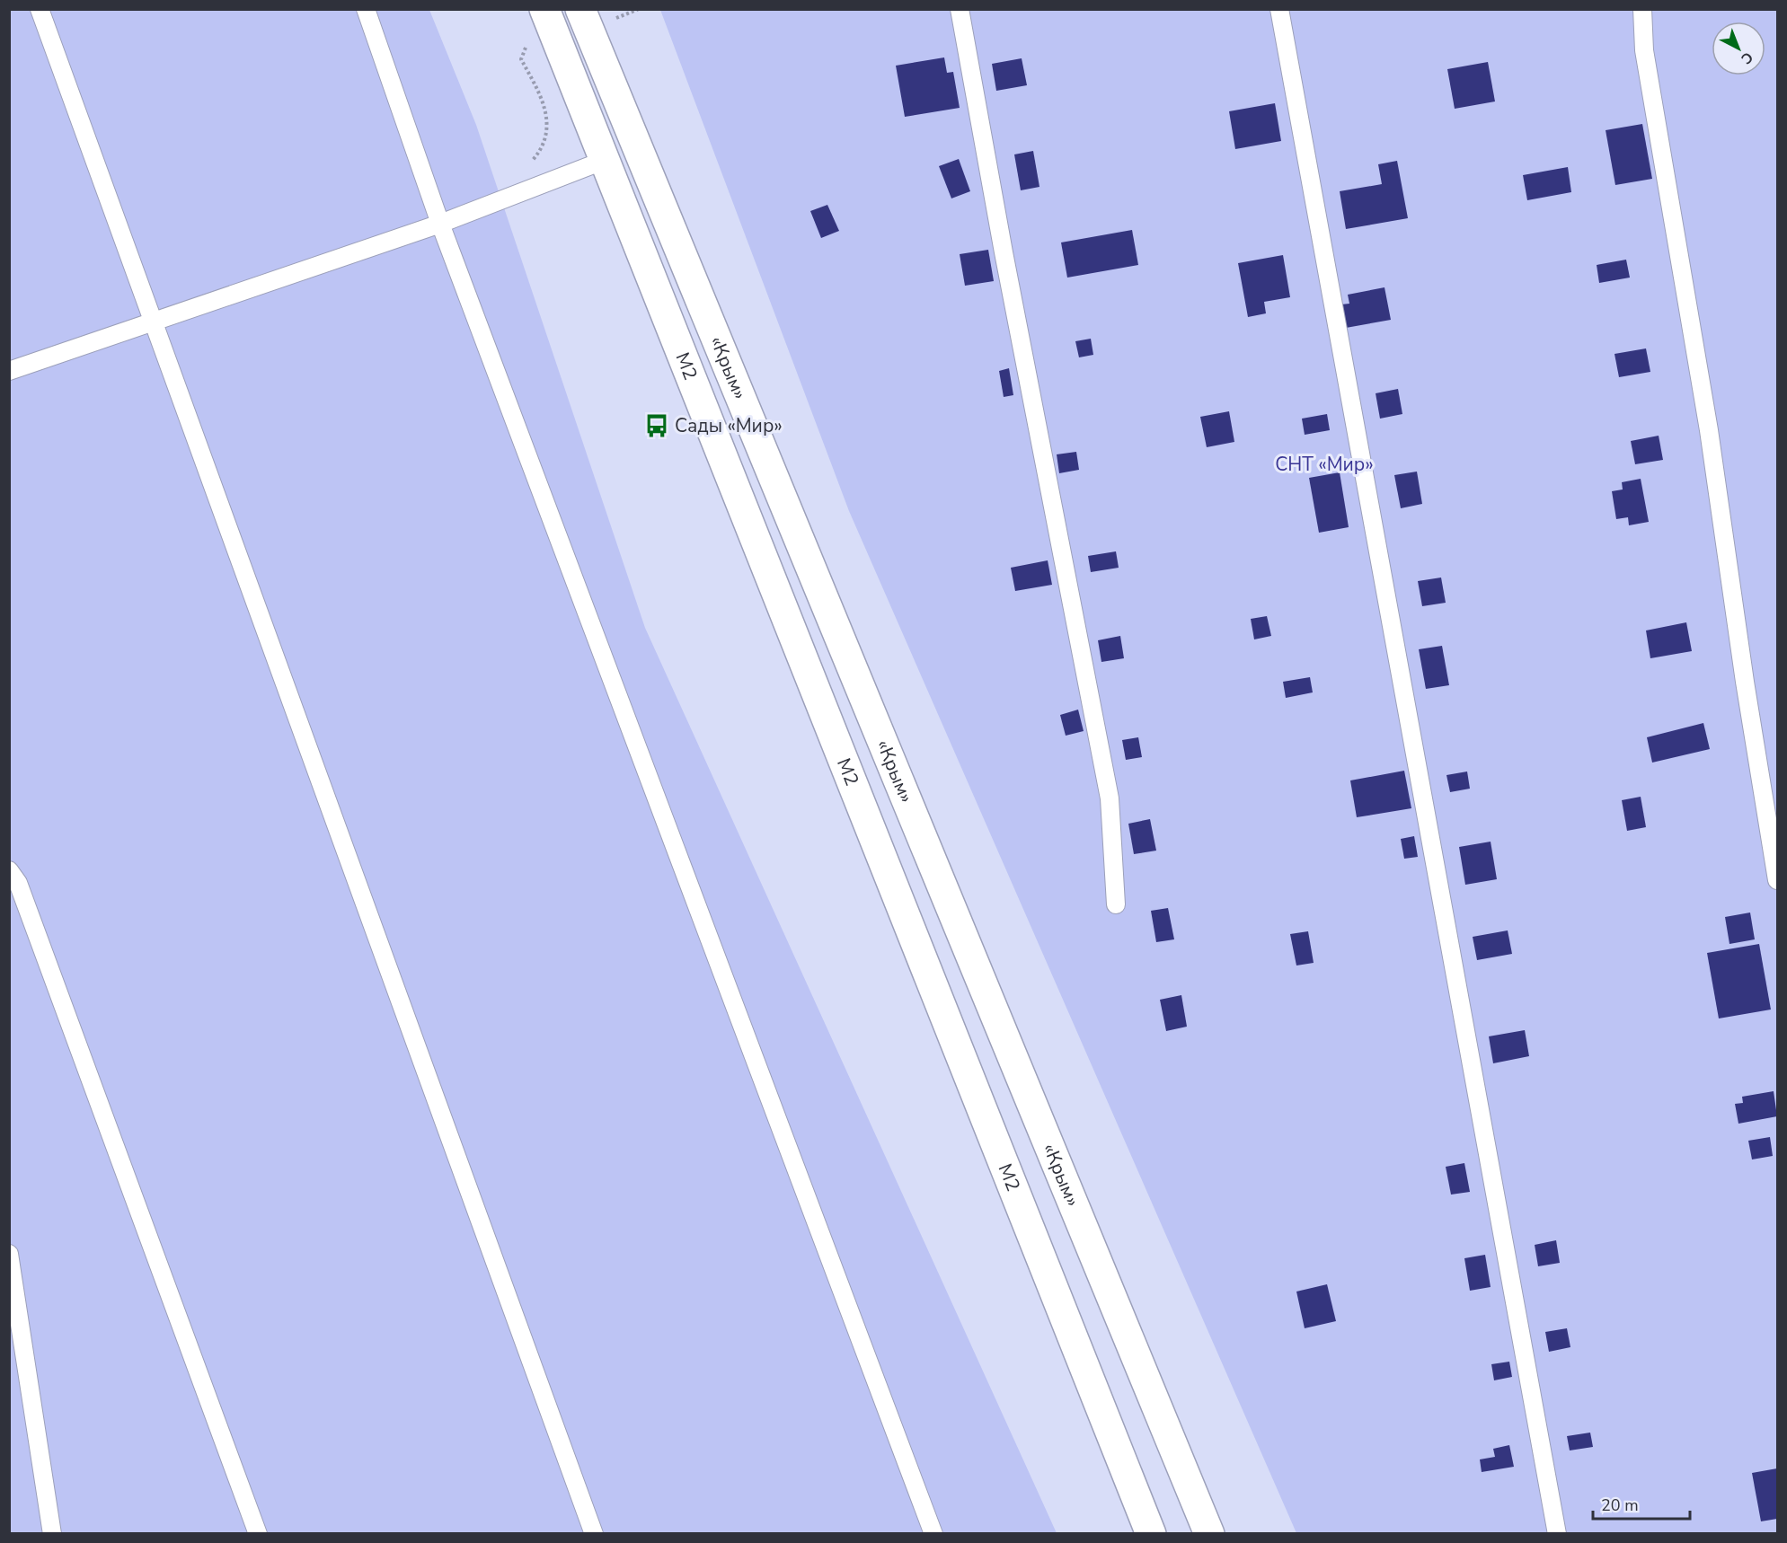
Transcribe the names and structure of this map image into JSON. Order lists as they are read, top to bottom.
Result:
{
  "streets": {
    "highway": ["М2", "«Крым»"]
  },
  "parks": ["СНТ «Мир»"],
  "places": {
    "bus stop": ["Сады «Мир»"]
  },
  "scale_bar": "20 m",
  "north": "bottom right"
}
